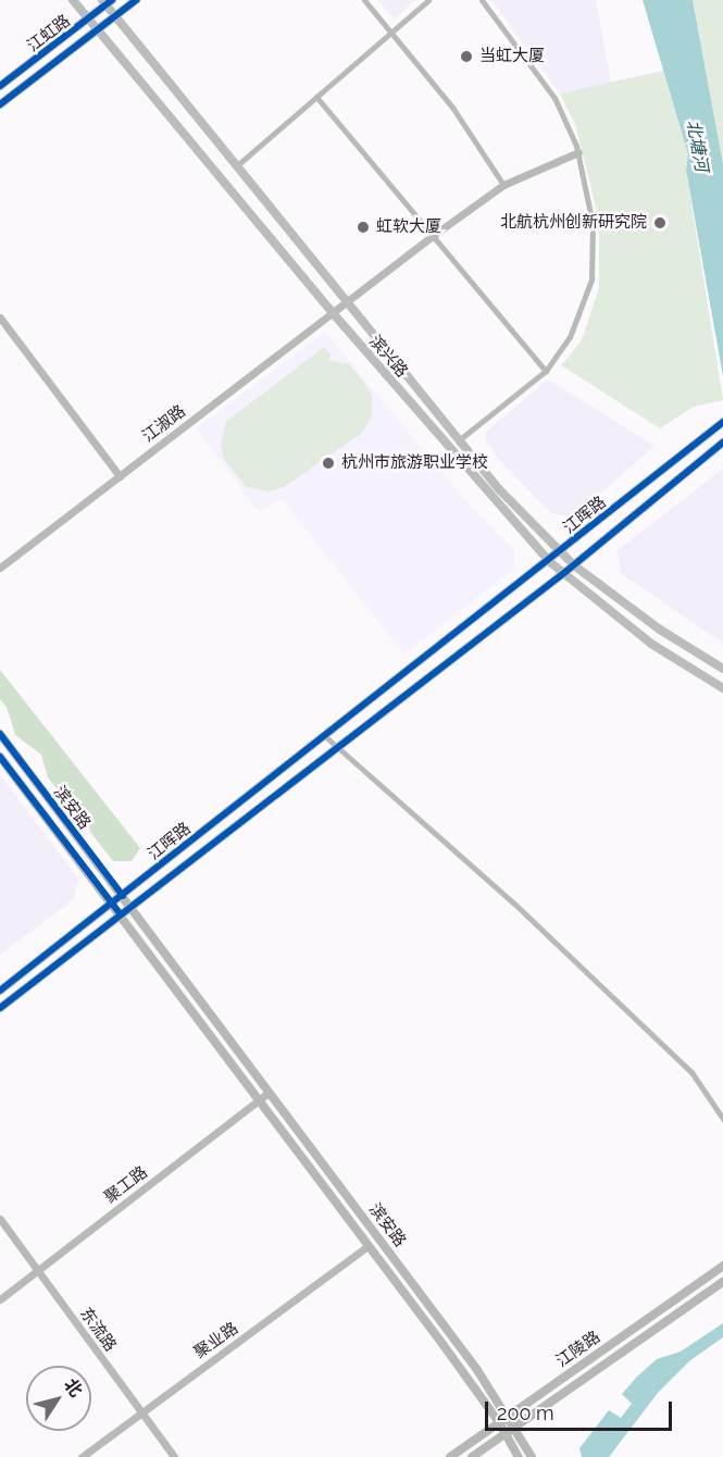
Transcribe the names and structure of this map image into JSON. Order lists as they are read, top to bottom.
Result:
{
  "streets": {
    "main road": [
      "江虹路",
      "滨兴路",
      "江晖路",
      "滨安路",
      "江陵路"
    ],
    "street": [
      "江淑路",
      "聚工路",
      "东流路",
      "聚业路"
    ]
  },
  "crossings": [
    ["江虹路", "滨兴路"],
    ["滨兴路", "江淑路"],
    ["滨兴路", "江晖路"],
    ["江晖路", "滨安路"],
    ["滨安路", "聚工路"],
    ["滨安路", "聚业路"],
    ["滨安路", "江陵路"],
    ["聚工路", "东流路"],
    ["东流路", "聚业路"]
  ],
  "water": ["北塘河"],
  "places": [
    "当虹大厦",
    "北航杭州创新研究院",
    "虹软大厦",
    "杭州市旅游职业学校"
  ],
  "scale_bar": "200 m",
  "north": "top right"
}
